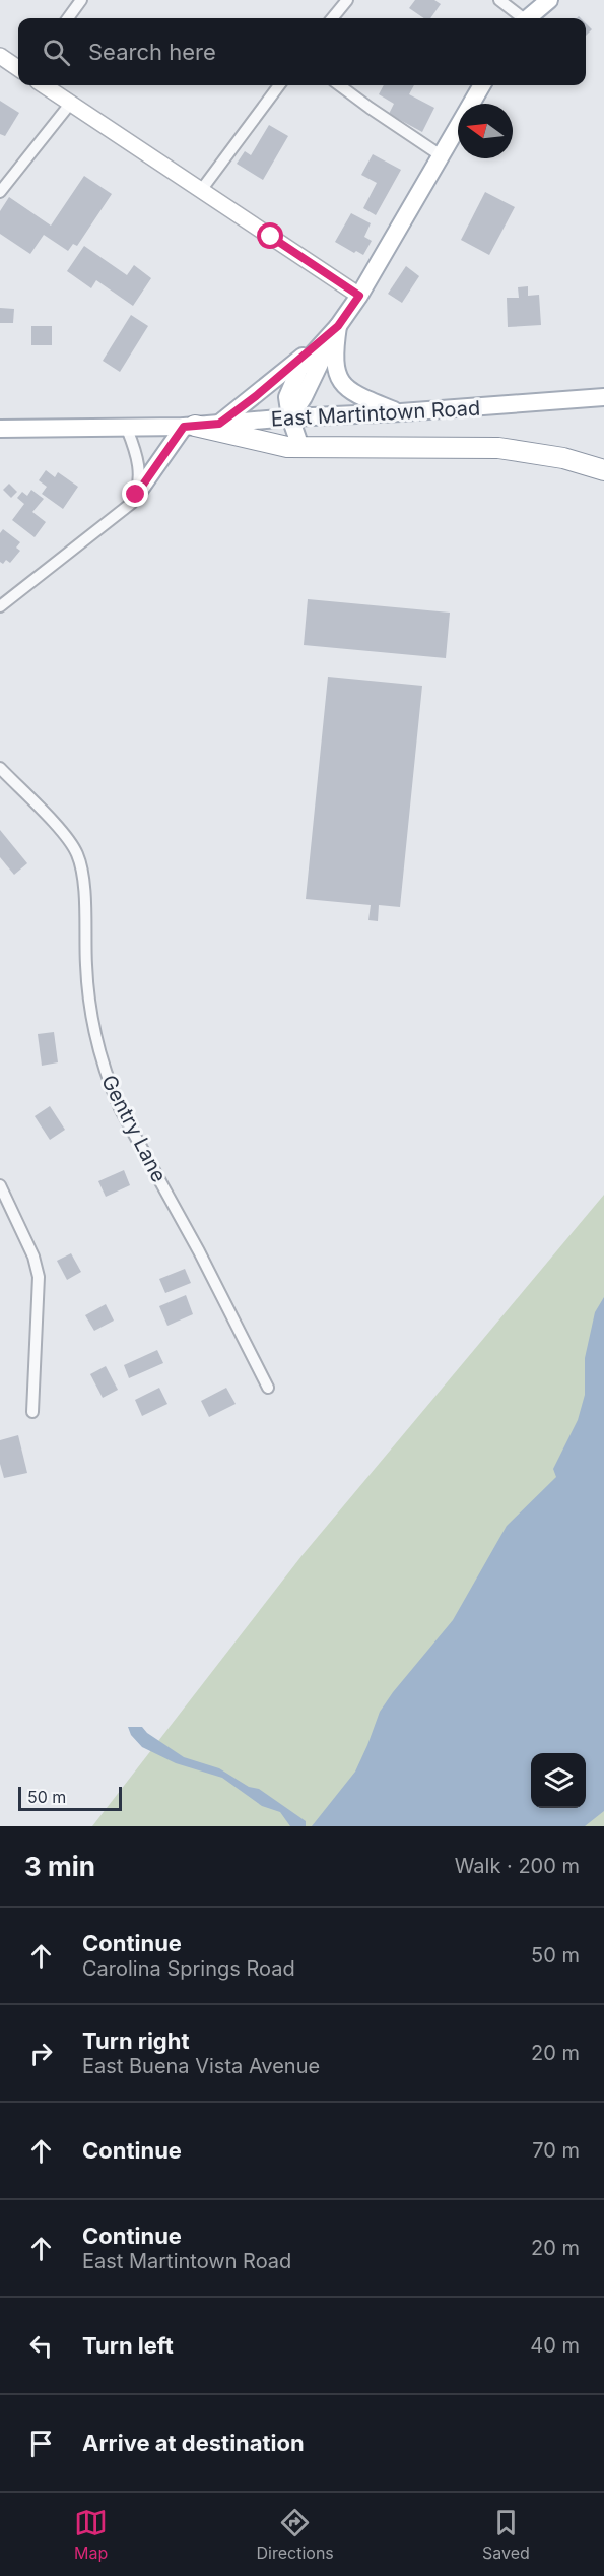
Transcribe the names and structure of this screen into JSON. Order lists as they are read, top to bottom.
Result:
{
  "streets": {
    "main road": ["East Martintown Road"],
    "street": ["Gentry Lane"]
  },
  "scale_bar": "50 m",
  "north": "left",
  "page": {
    "search": "Search here",
    "scale": "50 m",
    "heading": ["3 min", "Walk · 200 m"],
    "list": [
      ["Continue", "Carolina Springs Road", "50 m"],
      ["Turn right", "East Buena Vista Avenue", "20 m"],
      ["Continue", "70 m"],
      ["Continue", "East Martintown Road", "20 m"],
      ["Turn left", "40 m"],
      "Arrive at destination"
    ],
    "nav": ["Map", "Directions", "Saved"]
  }
}
